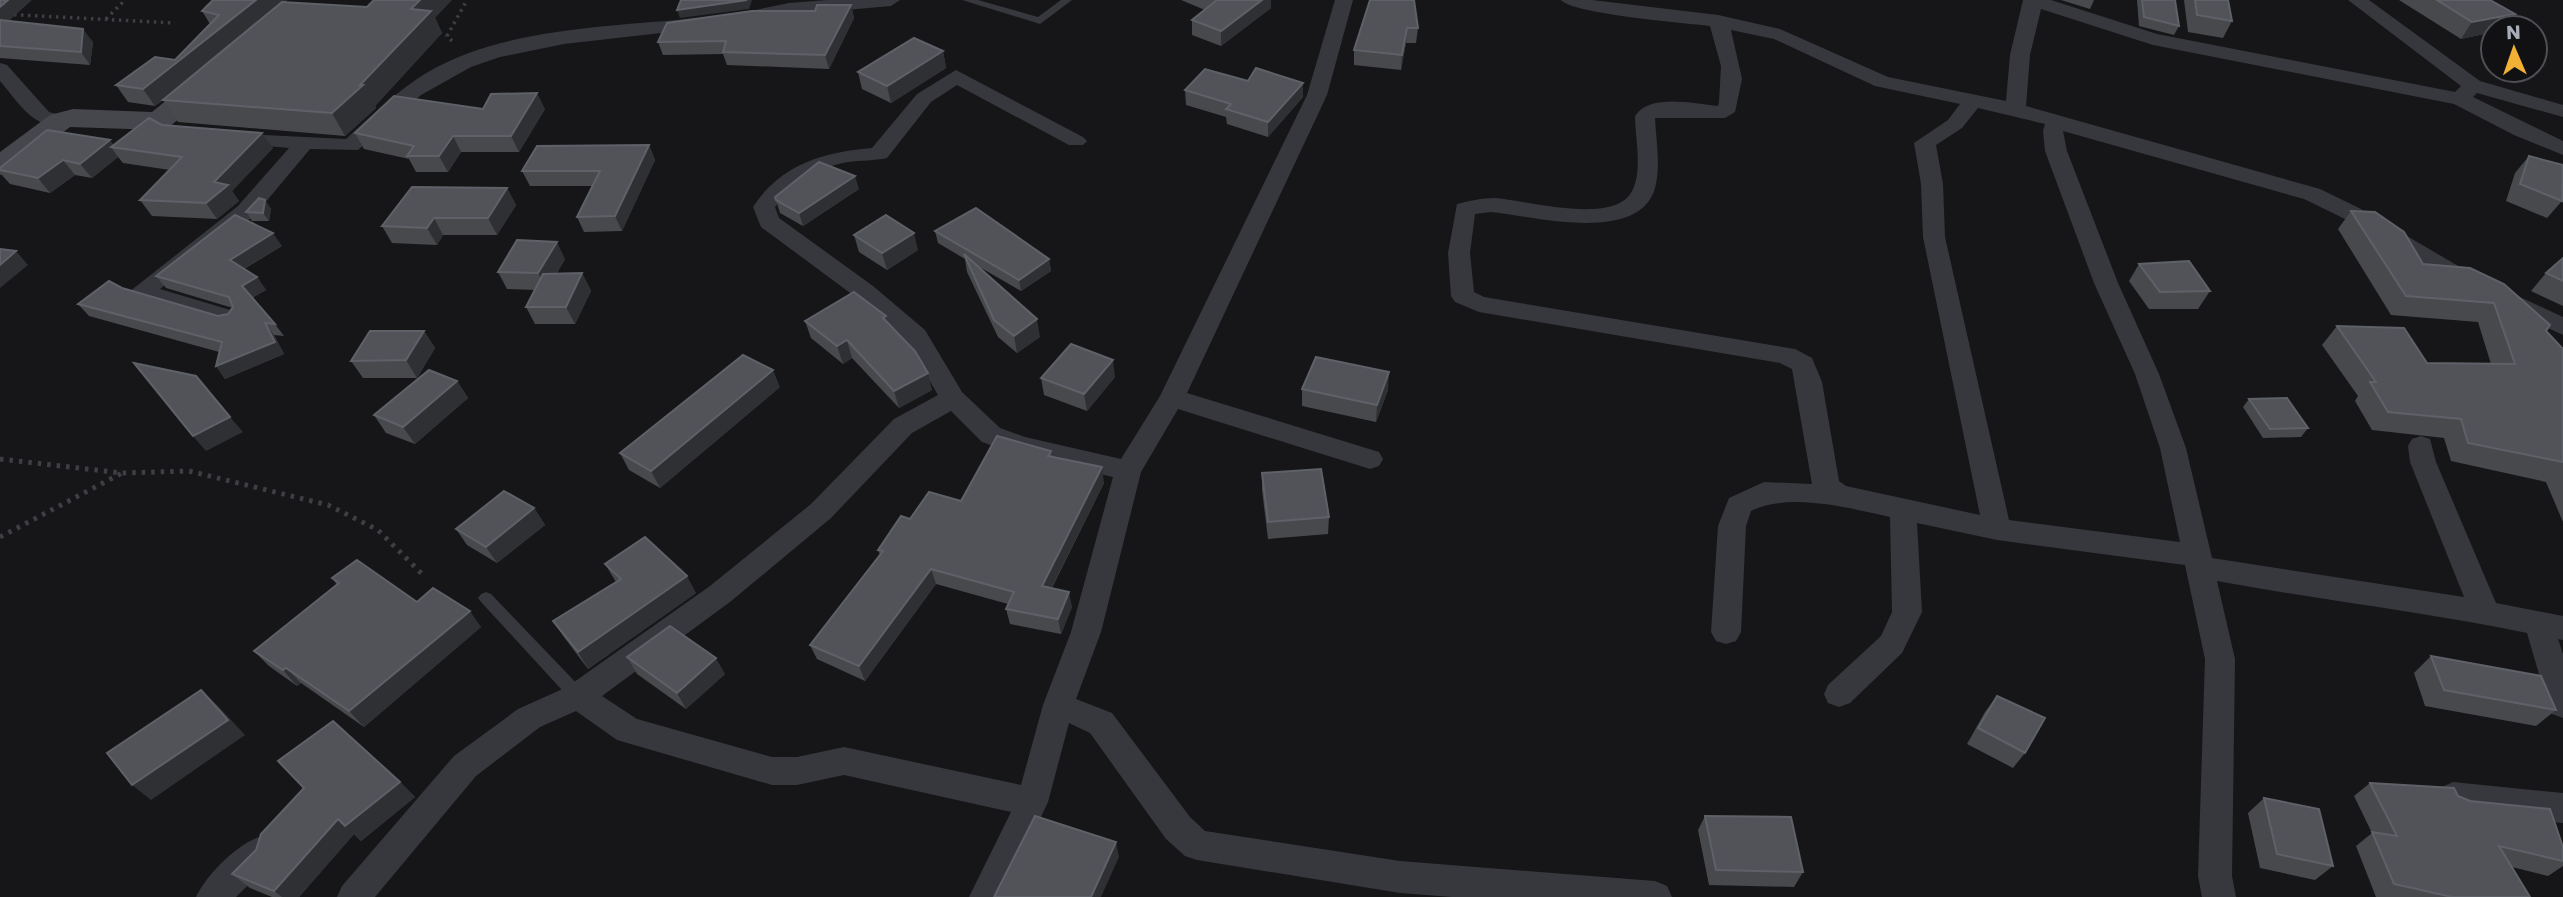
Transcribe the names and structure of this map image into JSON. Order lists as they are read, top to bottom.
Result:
{
  "north": "top"
}
